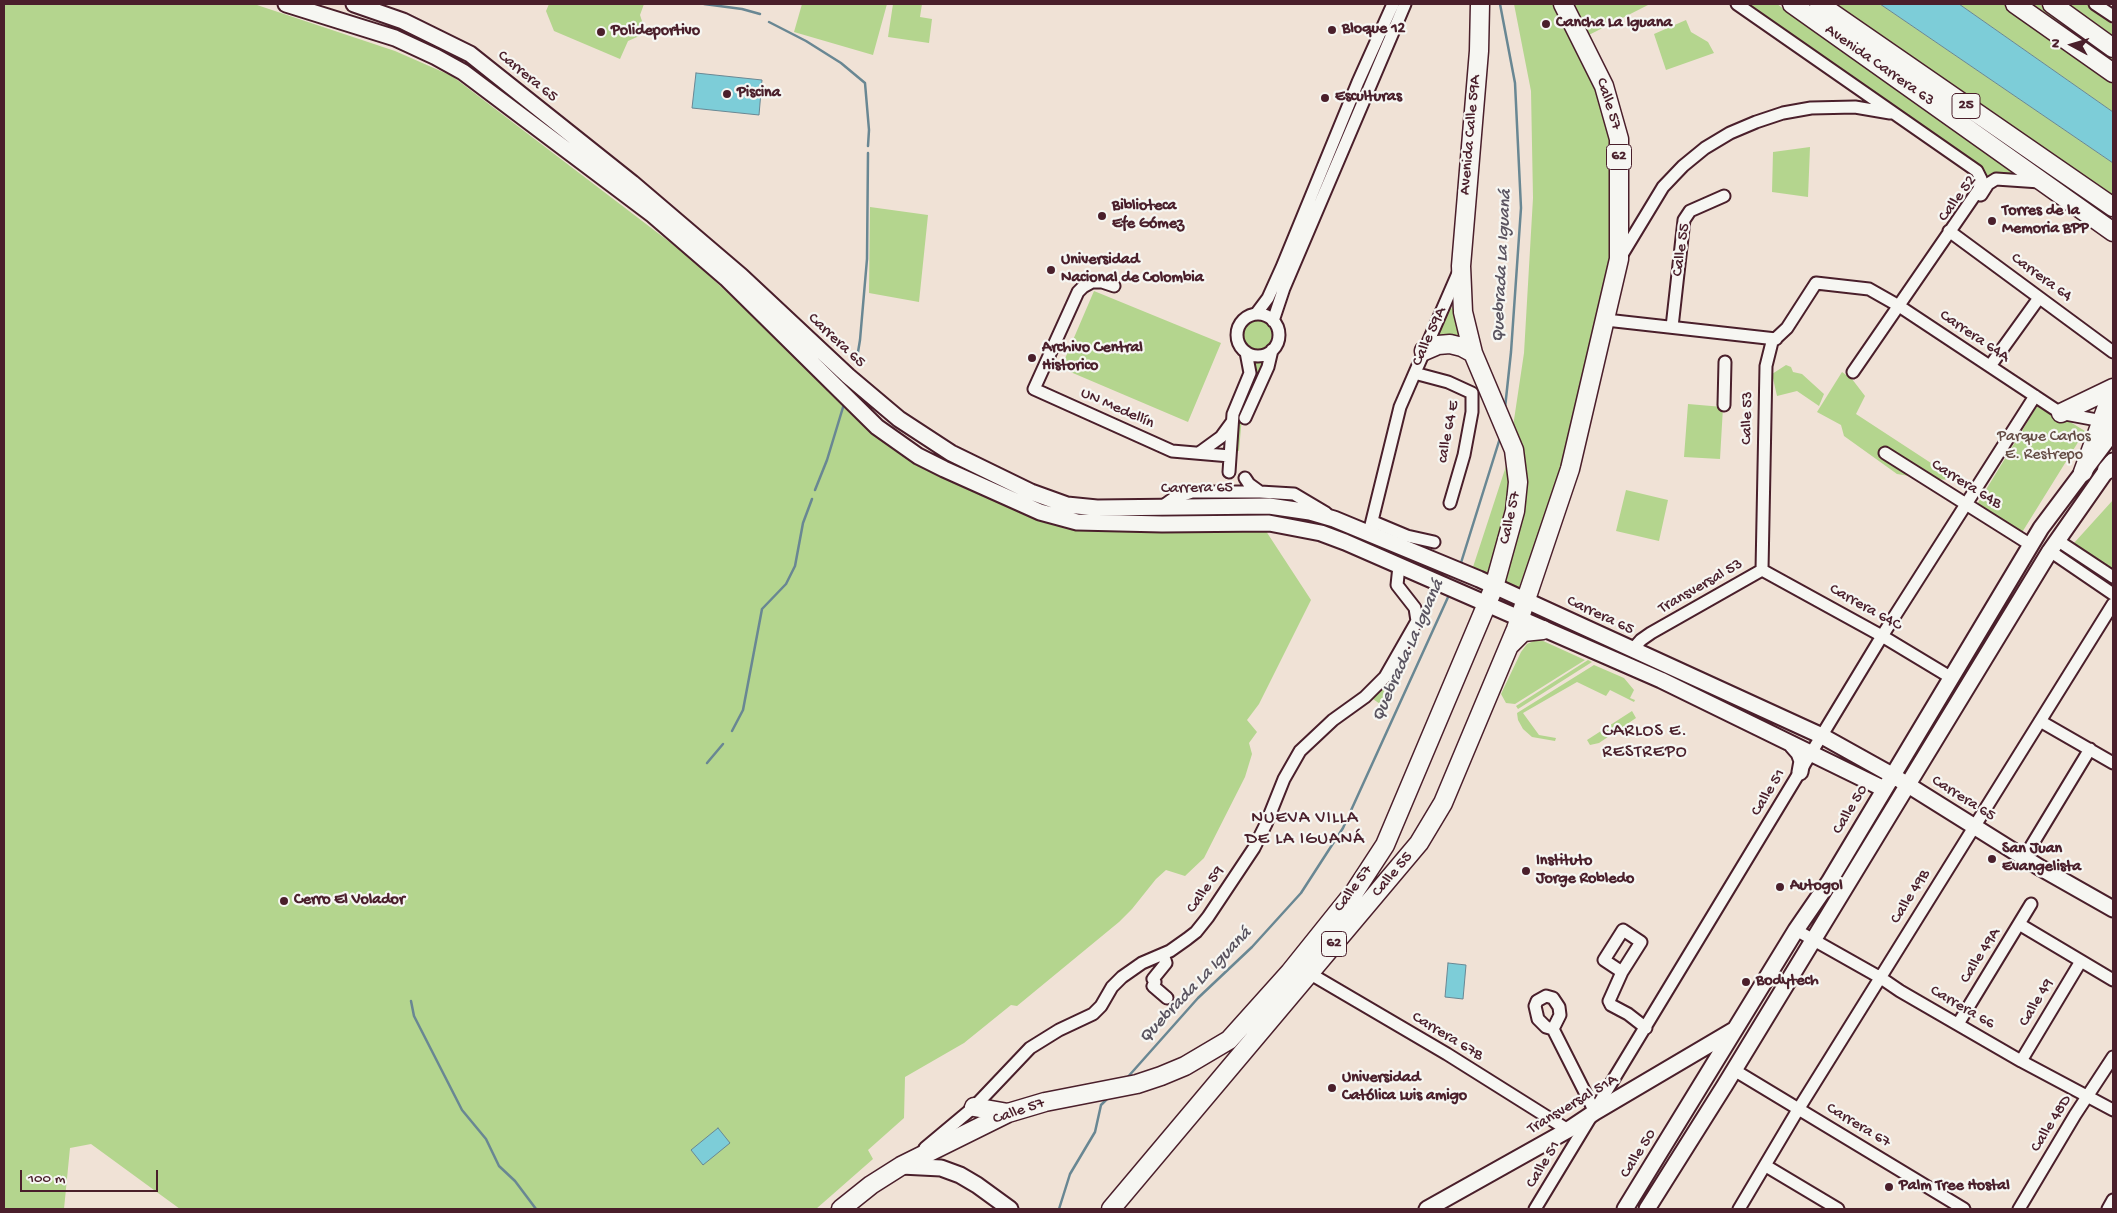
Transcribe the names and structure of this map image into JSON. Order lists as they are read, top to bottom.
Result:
{
  "streets": {
    "highway": [
      "Avenida Carrera 63",
      "Calle 57",
      "25",
      "Avenida Calle 59A",
      "62",
      "Calle 55",
      "Calle 59A"
    ],
    "main road": ["Carrera 65", "Calle 50", "Transversal 51A"],
    "street": [
      "Calle 52",
      "Carrera 64",
      "Carrera 64A",
      "UN Medellín",
      "Calle 53",
      "calle 64 E",
      "Carrera 64B",
      "Transversal 53",
      "Carrera 64C",
      "Calle 51",
      "Calle 59",
      "Calle 49B",
      "Calle 49A",
      "Calle 49",
      "Carrera 66",
      "Carrera 67B",
      "Calle 48D",
      "Carrera 67"
    ]
  },
  "crossings": [
    ["Avenida Carrera 63", "Calle 52"],
    ["Carrera 65", "Calle 57"],
    ["Carrera 65", "Calle 55"],
    ["Carrera 65", "Calle 59A"],
    ["Carrera 65", "Transversal 53"],
    ["Carrera 65", "Calle 51"],
    ["Carrera 65", "Calle 50"],
    ["Carrera 65", "Calle 59"],
    ["Carrera 65", "Calle 49B"],
    ["Calle 57", "62"],
    ["Calle 57", "Calle 55"],
    ["Calle 57", "Calle 59A"],
    ["Calle 57", "Calle 59"],
    ["Avenida Calle 59A", "Calle 59A"],
    ["62", "Calle 59"],
    ["Calle 52", "Carrera 64"],
    ["Calle 52", "Carrera 64A"],
    ["Calle 55", "Carrera 67B"],
    ["Carrera 64A", "Calle 53"],
    ["Carrera 64A", "Calle 51"],
    ["Calle 53", "Transversal 53"],
    ["Calle 53", "Carrera 64C"],
    ["Carrera 64B", "Calle 51"],
    ["Carrera 64B", "Calle 50"],
    ["Transversal 53", "Carrera 64C"],
    ["Carrera 64C", "Calle 51"],
    ["Carrera 64C", "Calle 50"],
    ["Calle 51", "Transversal 51A"],
    ["Calle 50", "Carrera 66"],
    ["Calle 50", "Transversal 51A"],
    ["Calle 49B", "Carrera 66"],
    ["Calle 49B", "Carrera 67"],
    ["Calle 49A", "Carrera 66"],
    ["Calle 49", "Carrera 66"],
    ["Carrera 66", "Calle 48D"],
    ["Carrera 67B", "Transversal 51A"]
  ],
  "districts": ["CARLOS E. RESTREPO", "NUEVA VILLA DE LA IGUANÁ"],
  "water": ["Quebrada La Iguaná"],
  "parks": ["Parque Carlos E. Restrepo"],
  "places": [
    "Cancha La Iguana",
    "Bloque 12",
    "Polideportivo",
    "Piscina",
    "Esculturas",
    "Biblioteca Efe Gómez",
    "Torres de la Memoria BPP",
    "Universidad Nacional de Colombia",
    "Archivo Central Historico",
    "San Juan Evangelista",
    "Instituto Jorge Robledo",
    "Autogol",
    "Cerro El Volador",
    "Bodytech",
    "Universidad Católica Luis amigo",
    "Palm Tree Hostal"
  ],
  "scale_bar": "100 m",
  "north": "left"
}
